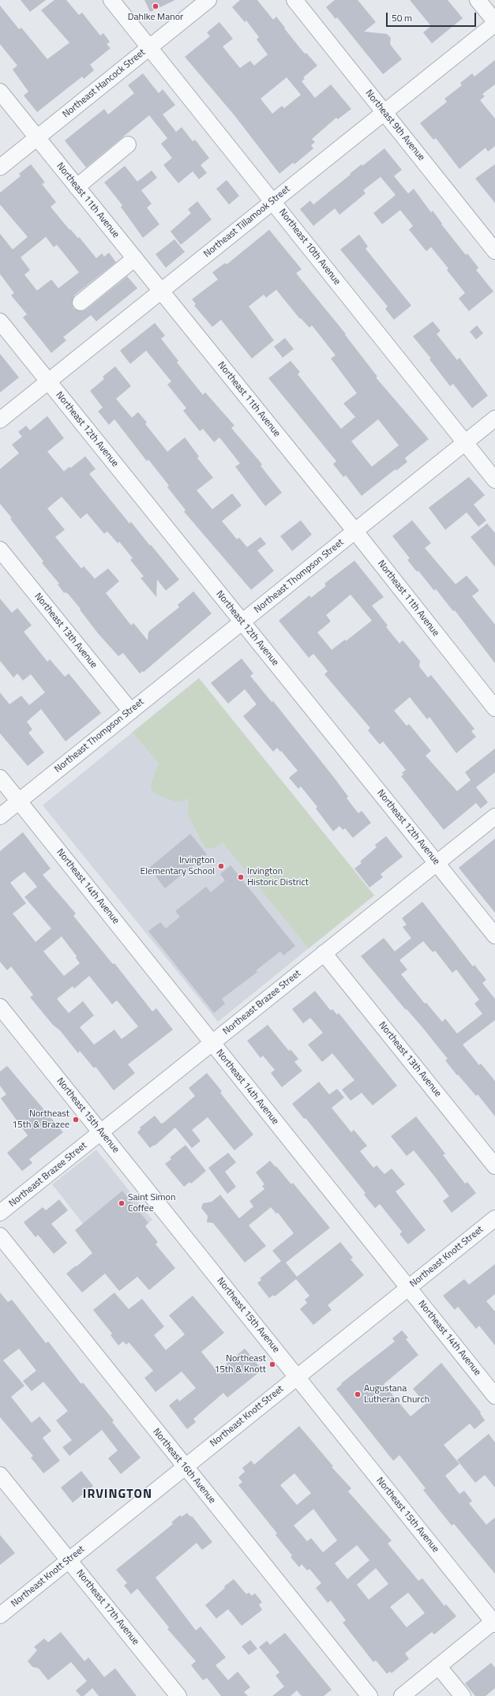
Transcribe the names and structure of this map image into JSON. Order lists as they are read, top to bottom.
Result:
{
  "streets": {
    "street": [
      "Northeast Hancock Street",
      "Northeast 9th Avenue",
      "Northeast 11th Avenue",
      "Northeast Tillamook Street",
      "Northeast 10th Avenue",
      "Northeast 12th Avenue",
      "Northeast Thompson Street",
      "Northeast 13th Avenue",
      "Northeast 14th Avenue",
      "Northeast Brazee Street",
      "Northeast 15th Avenue",
      "Northeast Knott Street",
      "Northeast 16th Avenue",
      "Northeast 17th Avenue"
    ]
  },
  "crossings": [
    ["Northeast Hancock Street", "Northeast 11th Avenue"],
    ["Northeast Hancock Street", "Northeast 10th Avenue"],
    ["Northeast 9th Avenue", "Northeast Tillamook Street"],
    ["Northeast 11th Avenue", "Northeast Tillamook Street"],
    ["Northeast 11th Avenue", "Northeast Thompson Street"],
    ["Northeast Tillamook Street", "Northeast 10th Avenue"],
    ["Northeast Tillamook Street", "Northeast 12th Avenue"],
    ["Northeast 10th Avenue", "Northeast Thompson Street"],
    ["Northeast 12th Avenue", "Northeast Thompson Street"],
    ["Northeast 12th Avenue", "Northeast Brazee Street"],
    ["Northeast Thompson Street", "Northeast 13th Avenue"],
    ["Northeast Thompson Street", "Northeast 14th Avenue"],
    ["Northeast 13th Avenue", "Northeast Brazee Street"],
    ["Northeast 14th Avenue", "Northeast Brazee Street"],
    ["Northeast 14th Avenue", "Northeast Knott Street"],
    ["Northeast Brazee Street", "Northeast 15th Avenue"],
    ["Northeast 15th Avenue", "Northeast Knott Street"],
    ["Northeast Knott Street", "Northeast 16th Avenue"],
    ["Northeast Knott Street", "Northeast 17th Avenue"]
  ],
  "districts": ["IRVINGTON"],
  "places": [
    "Dahlke Manor",
    "Irvington Elementary School",
    "Irvington Historic District",
    "Northeast 15th & Brazee",
    "Saint Simon Coffee",
    "Northeast 15th & Knott",
    "Augustana Lutheran Church"
  ],
  "scale_bar": "50 m"
}
